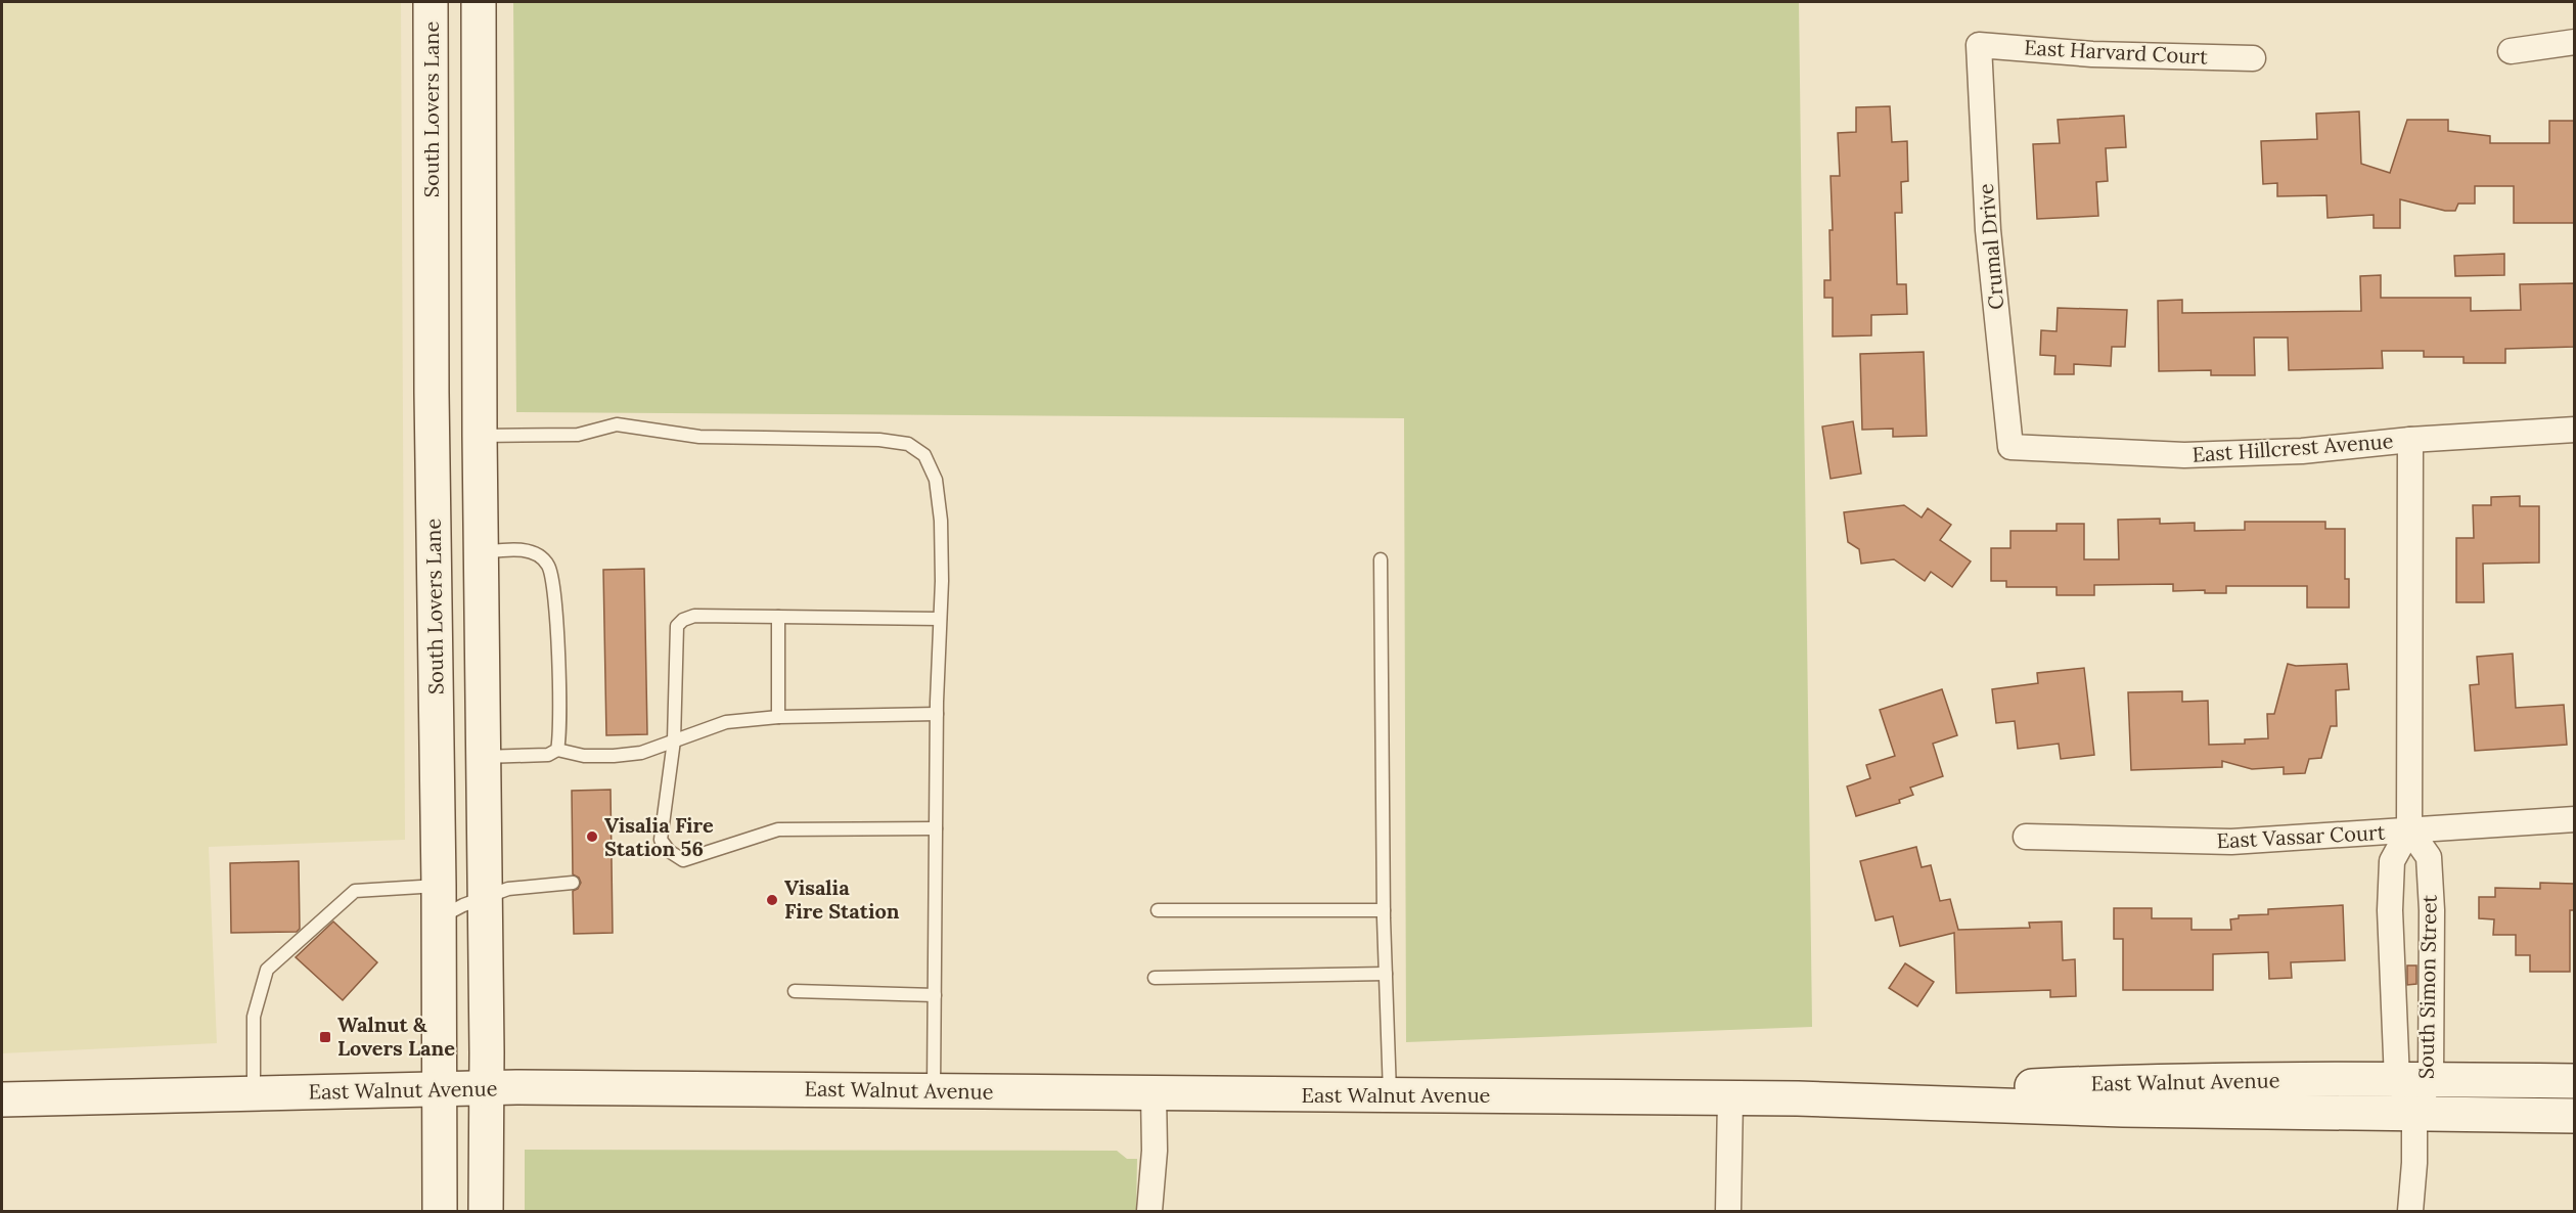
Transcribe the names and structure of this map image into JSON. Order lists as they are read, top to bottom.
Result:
{
  "streets": {
    "main road": ["South Lovers Lane", "East Walnut Avenue"],
    "street": [
      "East Harvard Court",
      "Crumal Drive",
      "East Hillcrest Avenue",
      "East Vassar Court",
      "South Simon Street"
    ]
  },
  "crossings": [
    ["East Harvard Court", "Crumal Drive"],
    ["South Lovers Lane", "East Walnut Avenue"],
    ["Crumal Drive", "East Hillcrest Avenue"],
    ["East Hillcrest Avenue", "South Simon Street"],
    ["East Vassar Court", "South Simon Street"],
    ["South Simon Street", "East Walnut Avenue"]
  ],
  "places": {
    "other": ["Visalia Fire Station 56", "Visalia Fire Station"],
    "transit": ["Walnut & Lovers Lane"]
  }
}
